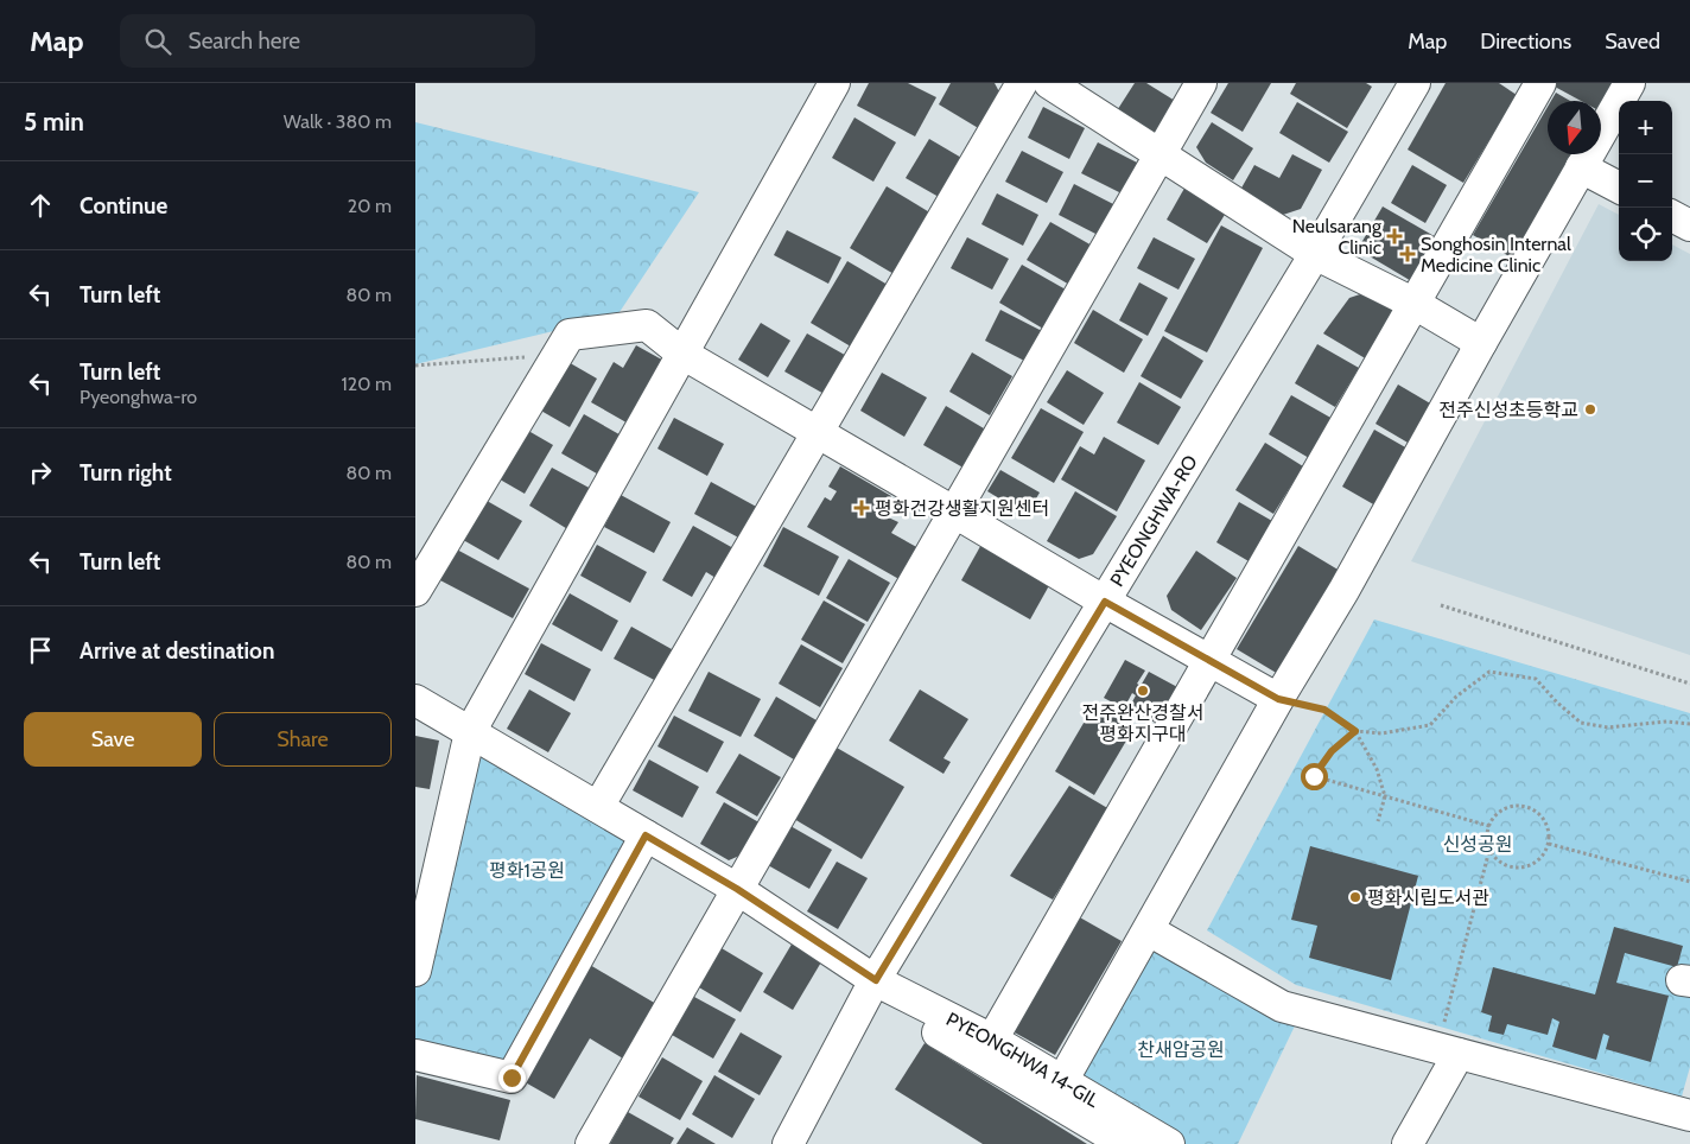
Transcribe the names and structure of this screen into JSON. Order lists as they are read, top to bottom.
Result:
{
  "streets": {
    "street": ["PYEONGHWA-RO", "PYEONGHWA 14-GIL"]
  },
  "crossings": [
    ["PYEONGHWA-RO", "PYEONGHWA 14-GIL"]
  ],
  "parks": ["신성공원", "평화1공원", "찬새암공원"],
  "places": {
    "health": ["Neulsarang Clinic", "Songhosin Internal Medicine Clinic", "평화건강생활지원센터"],
    "other": ["전주신성초등학교", "전주완산경찰서 평화지구대", "평화시립도서관"]
  },
  "north": "bottom",
  "page": {
    "header": "Map",
    "search": "Search here",
    "nav": ["Map", "Directions", "Saved"],
    "heading": ["5 min", "Walk · 380 m"],
    "map_buttons": ["+", "−"],
    "list": [
      ["Continue", "20 m"],
      ["Turn left", "80 m"],
      ["Turn left", "Pyeonghwa-ro", "120 m"],
      ["Turn right", "80 m"],
      ["Turn left", "80 m"],
      "Arrive at destination"
    ],
    "buttons": ["Save", "Share"]
  }
}
